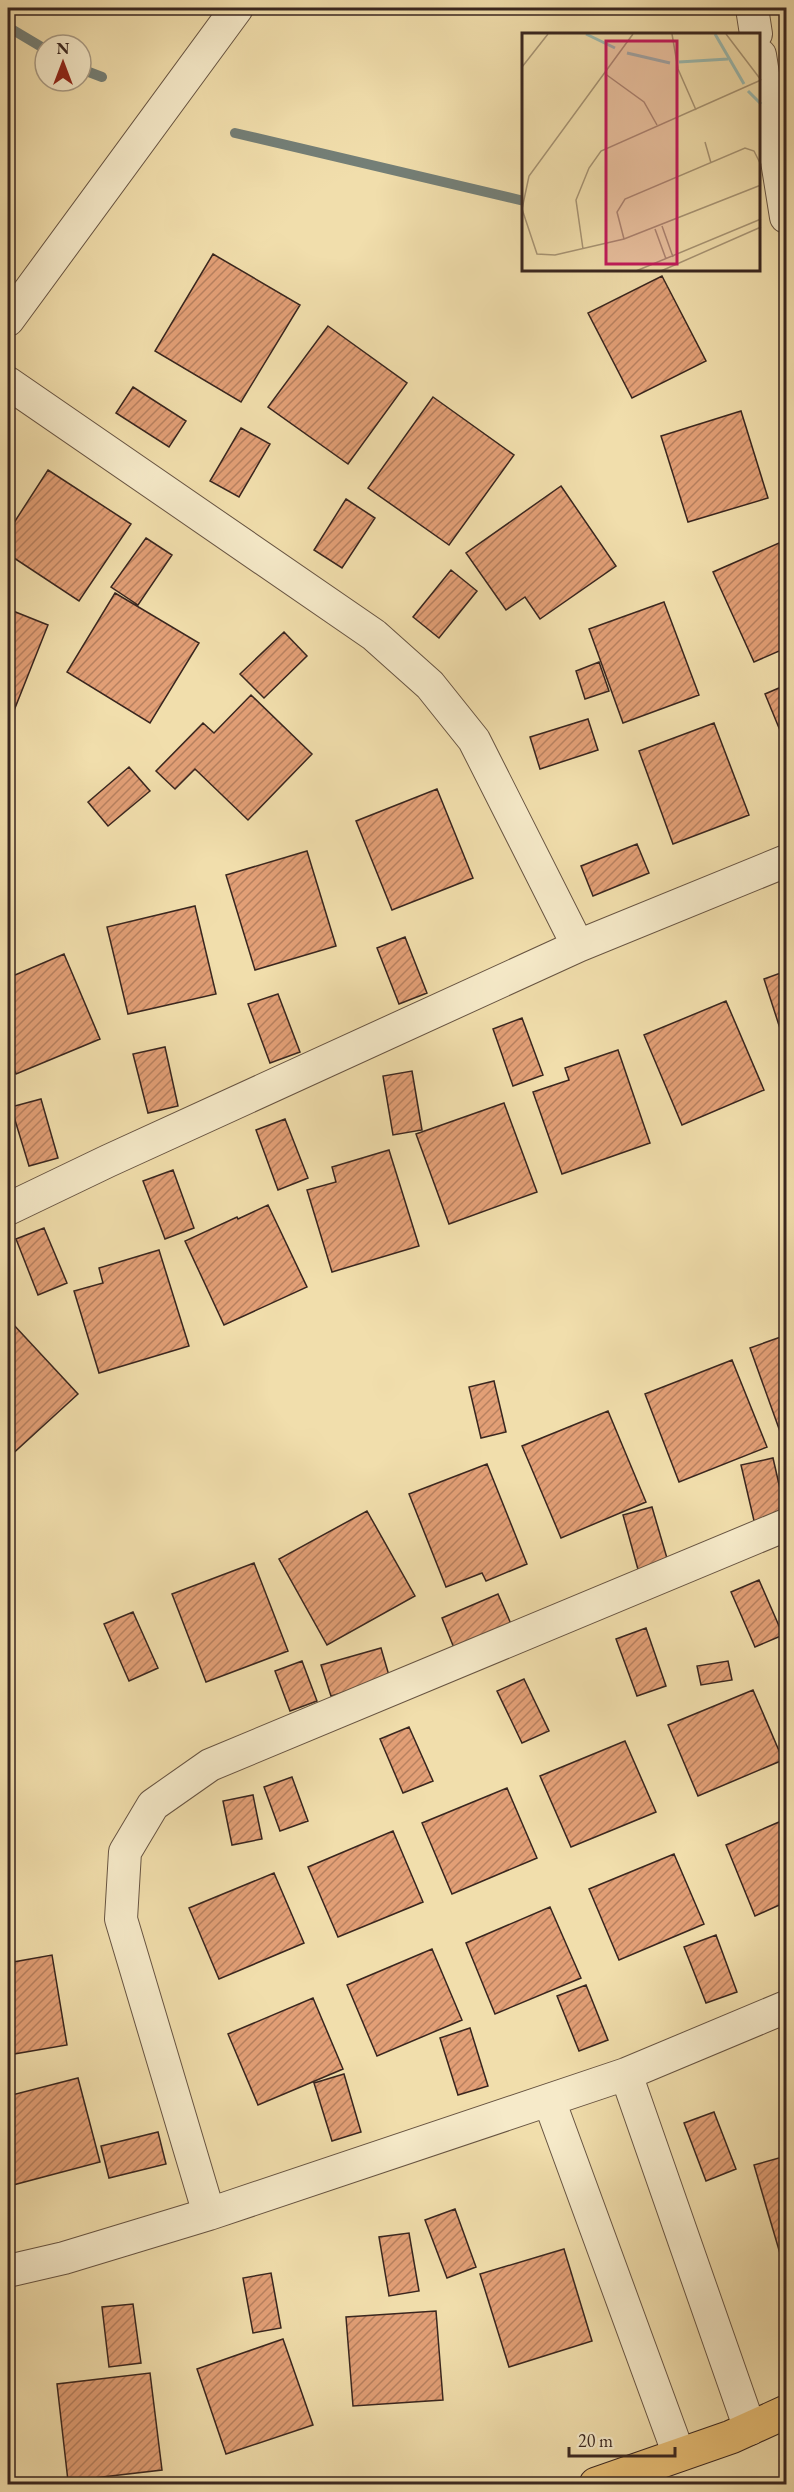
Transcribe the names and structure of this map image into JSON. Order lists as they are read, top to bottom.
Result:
{
  "scale_bar": "20 m",
  "north": "top"
}
